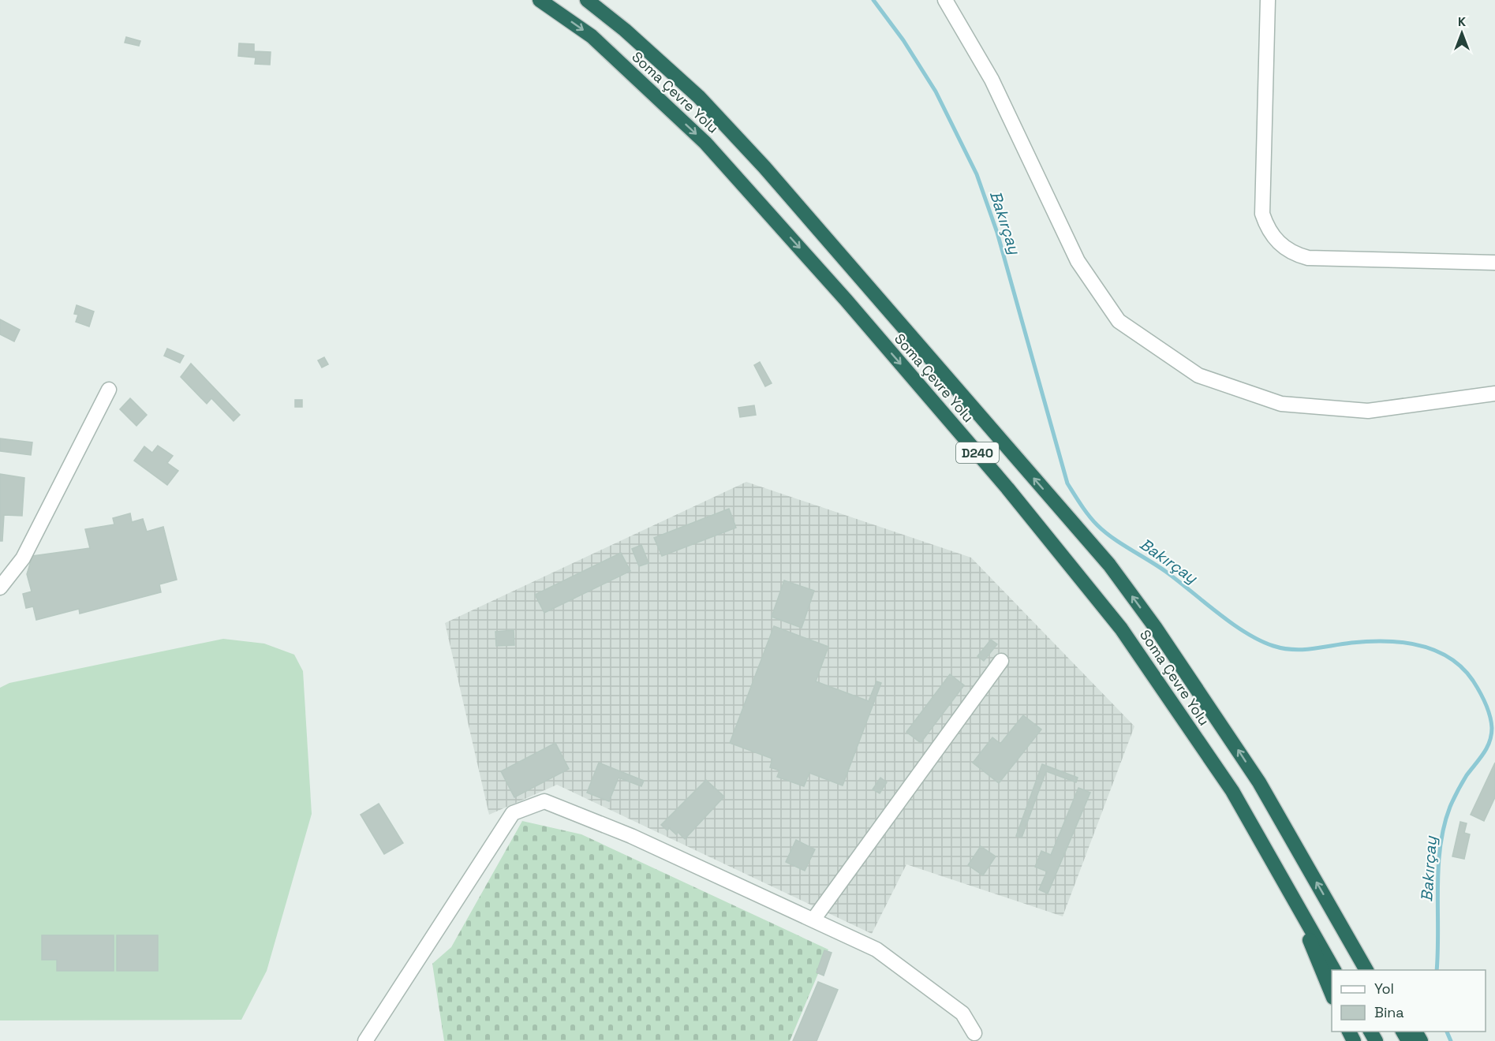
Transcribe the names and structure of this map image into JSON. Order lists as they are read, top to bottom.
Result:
{
  "streets": {
    "highway": ["Soma Çevre Yolu", "D240"]
  },
  "water": ["Bakırçay"],
  "legend": ["Yol", "Bina"],
  "north": "top"
}
